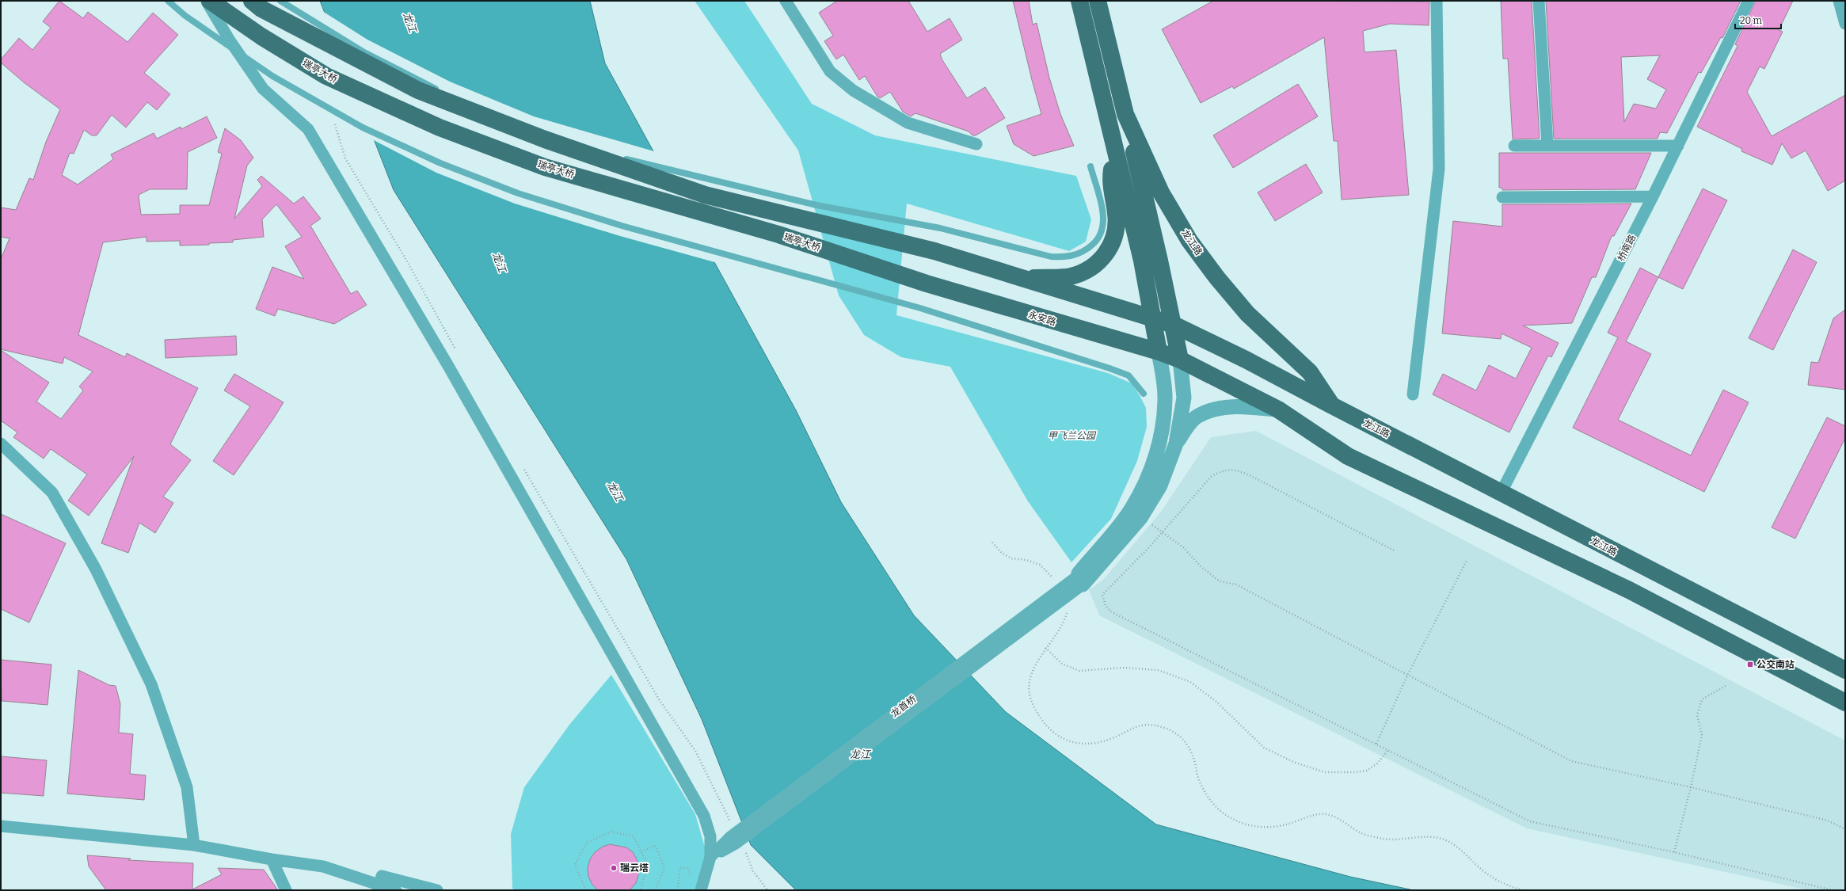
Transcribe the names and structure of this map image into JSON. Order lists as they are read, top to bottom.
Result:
{
  "streets": {
    "main road": ["瑞亭大桥", "龙江路", "永安路"],
    "street": ["桥南路", "龙首桥"]
  },
  "crossings": [
    ["瑞亭大桥", "永安路"],
    ["龙江路", "桥南路"]
  ],
  "water": ["龙江"],
  "parks": ["甲飞兰公园"],
  "places": {
    "transit": ["公交南站"],
    "other": ["瑞云塔"]
  },
  "scale_bar": "20 m"
}
